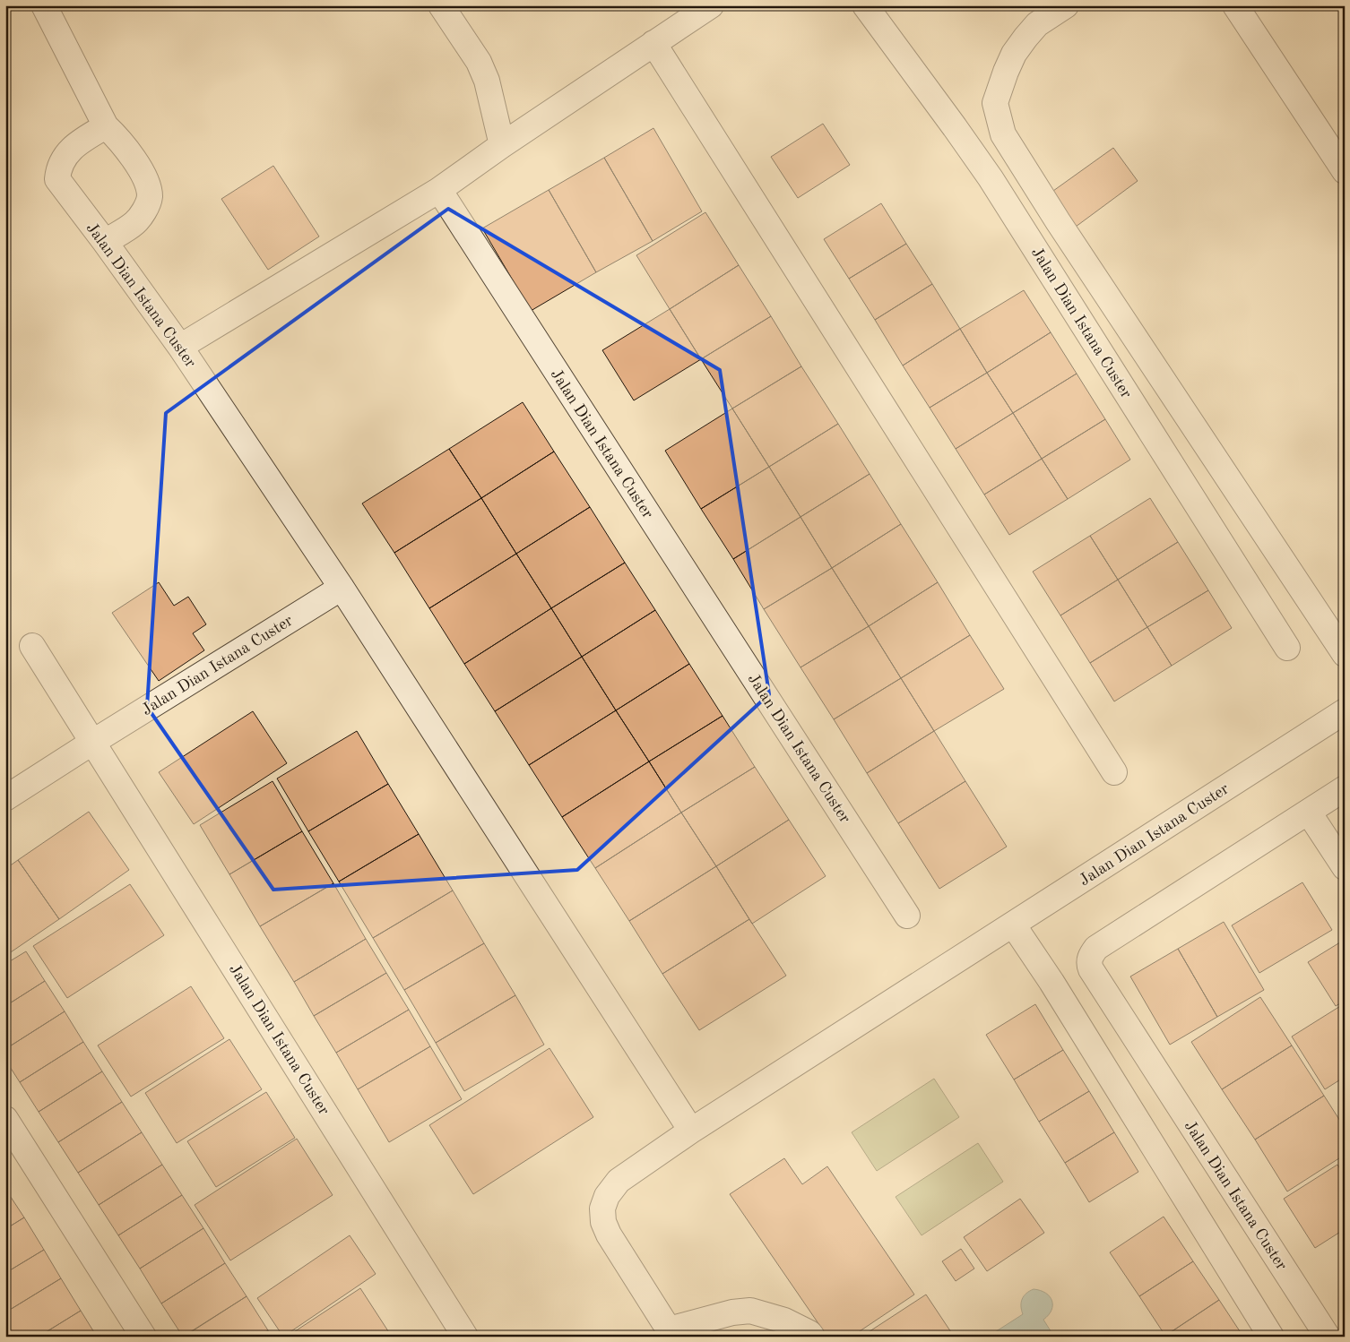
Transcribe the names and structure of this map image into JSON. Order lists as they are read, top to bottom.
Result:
{
  "streets": {
    "street": ["Jalan Dian Istana Custer"]
  }
}
